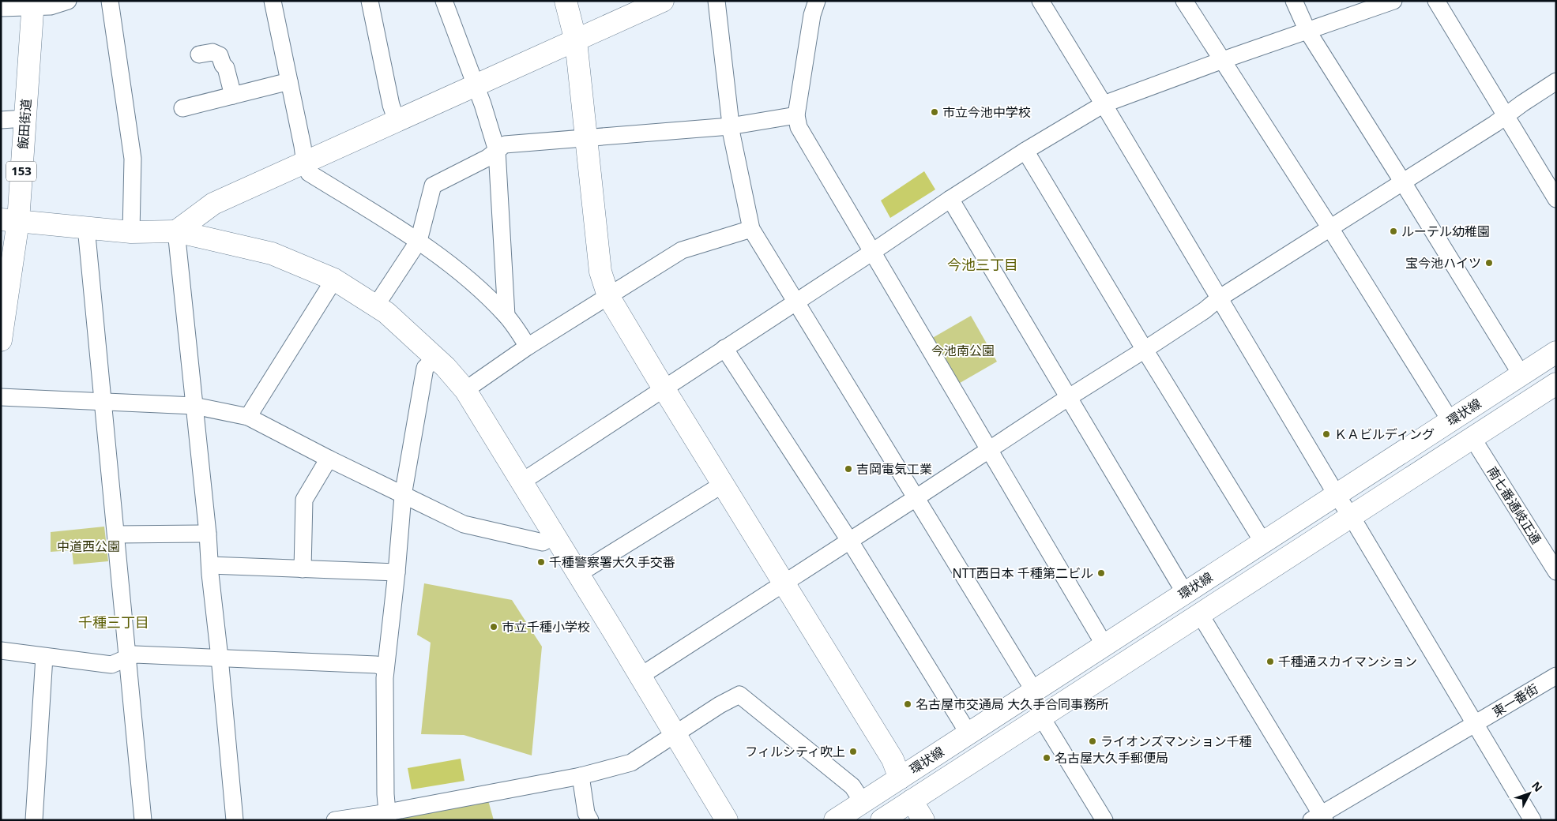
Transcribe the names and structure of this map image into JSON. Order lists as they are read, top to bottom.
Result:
{
  "streets": {
    "main road": ["飯田街道", "153", "環状線"],
    "street": ["南七番通岐正通", "東一番街"]
  },
  "crossings": [
    ["環状線", "南七番通岐正通"]
  ],
  "districts": ["今池三丁目", "千種三丁目"],
  "parks": ["今池南公園", "中道西公園"],
  "places": [
    "市立今池中学校",
    "ルーテル幼稚園",
    "宝今池ハイツ",
    "ＫＡビルディング",
    "吉岡電気工業",
    "千種警察署大久手交番",
    "NTT西日本 千種第二ビル",
    "市立千種小学校",
    "千種通スカイマンション",
    "名古屋市交通局 大久手合同事務所",
    "ライオンズマンション千種",
    "フィルシティ吹上",
    "名古屋大久手郵便局"
  ],
  "north": "top right"
}
